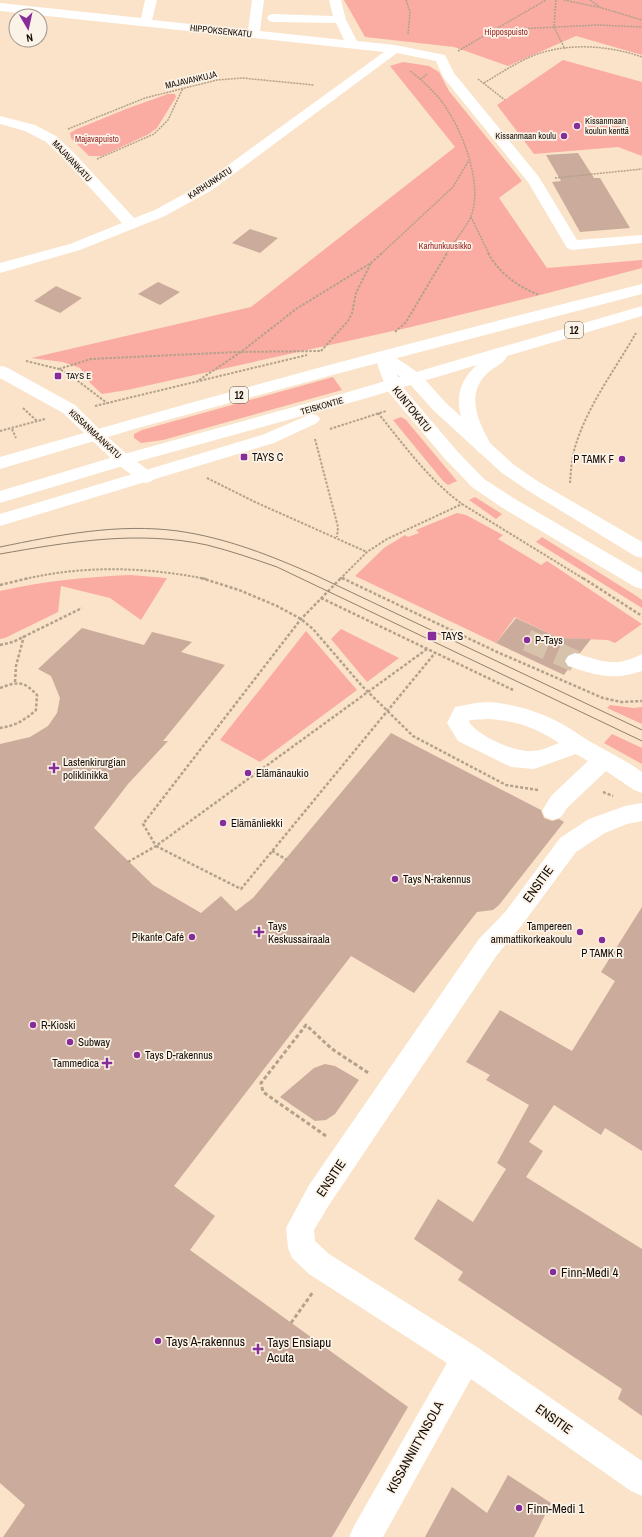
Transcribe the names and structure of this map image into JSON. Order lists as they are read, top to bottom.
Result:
{
  "streets": {
    "main road": [
      "HIPPOKSENKATU",
      "MAJAVANKATU",
      "KARHUNKATU",
      "12",
      "TEISKONTIE",
      "KUNTOKATU",
      "KISSANMAANKATU",
      "ENSITIE",
      "KISSANNIITYNSOLA"
    ],
    "path": ["MAJAVANKUJA"]
  },
  "crossings": [
    ["HIPPOKSENKATU", "KARHUNKATU"],
    ["MAJAVANKUJA", "MAJAVANKATU"],
    ["MAJAVANKUJA", "KARHUNKATU"],
    ["MAJAVANKATU", "KARHUNKATU"],
    ["12", "KUNTOKATU"],
    ["12", "KISSANMAANKATU"],
    ["TEISKONTIE", "KUNTOKATU"],
    ["TEISKONTIE", "KISSANMAANKATU"],
    ["ENSITIE", "KISSANNIITYNSOLA"]
  ],
  "parks": ["Hippospuisto", "Majavapuisto", "Karhunkuusikko"],
  "places": {
    "other": [
      "Kissanmaan koulun kenttä",
      "Kissanmaan koulu",
      "P TAMK F",
      "P-Tays",
      "Elämänaukio",
      "Elämänliekki",
      "Tays N-rakennus",
      "Tampereen ammattikorkeakoulu",
      "Pikante Café",
      "P TAMK R",
      "R-Kioski",
      "Subway",
      "Tays D-rakennus",
      "Finn-Medi 4",
      "Tays A-rakennus",
      "Finn-Medi 1"
    ],
    "transit": ["TAYS E", "TAYS C", "TAYS"],
    "health": [
      "Lastenkirurgian poliklinikka",
      "Tays Keskussairaala",
      "Tammedica",
      "Tays Ensiapu Acuta"
    ]
  },
  "north": "bottom"
}
